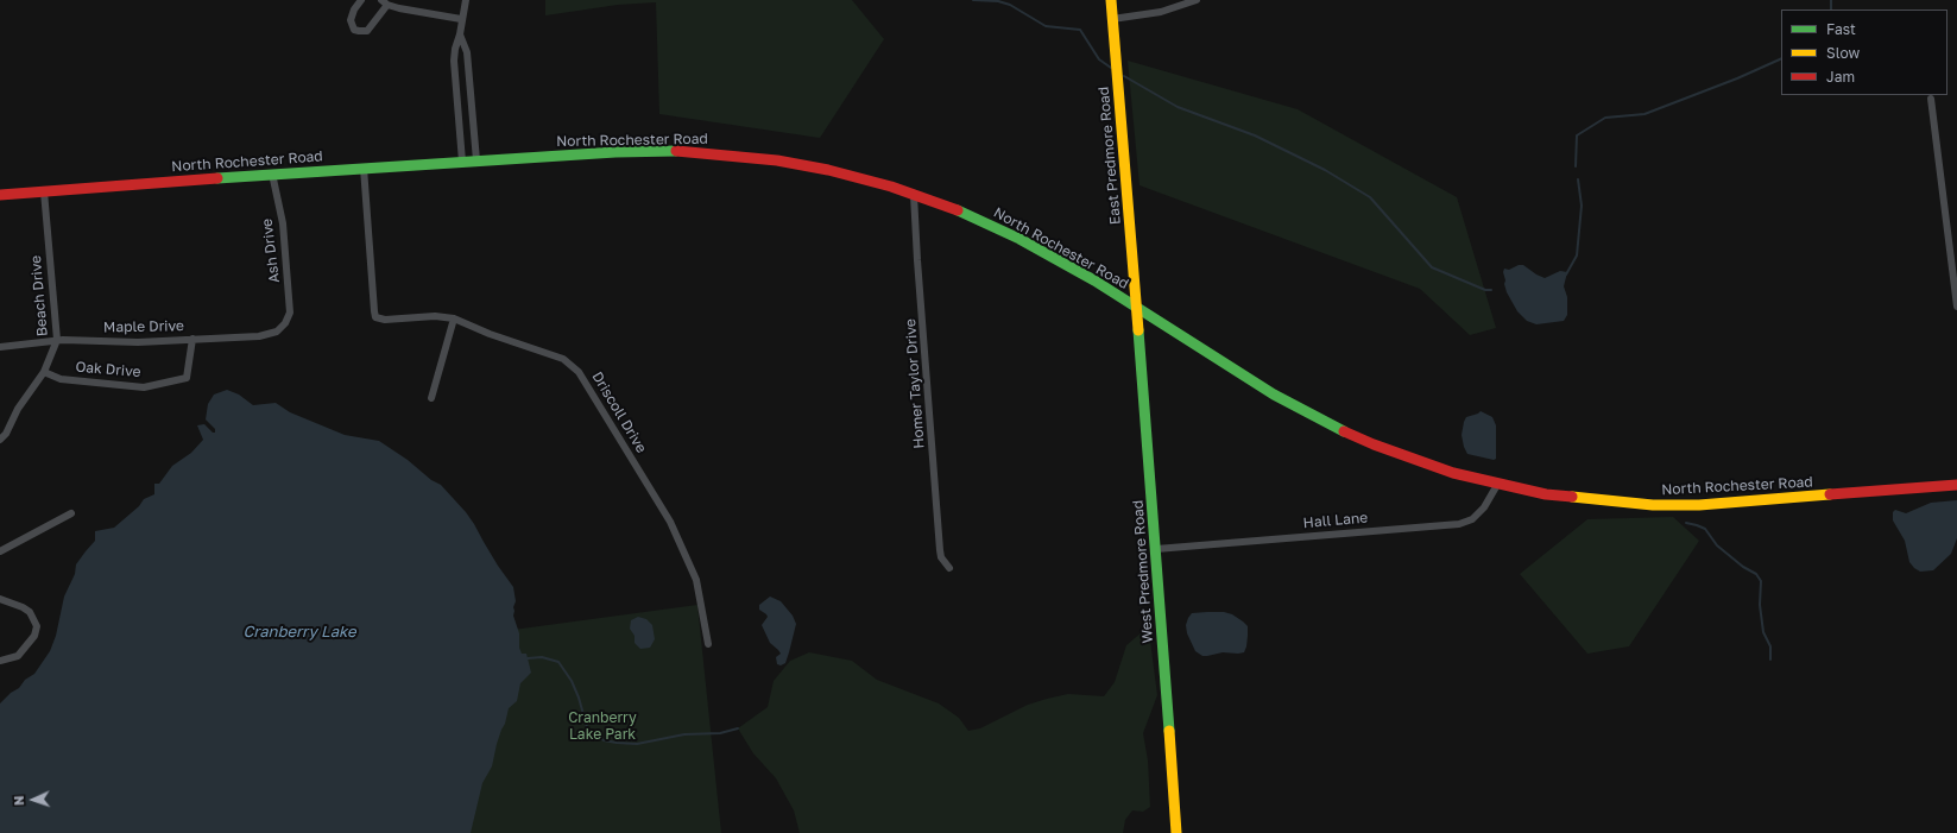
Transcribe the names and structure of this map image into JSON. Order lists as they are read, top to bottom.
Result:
{
  "streets": {
    "main road": ["North Rochester Road", "East Predmore Road", "West Predmore Road"],
    "street": [
      "Ash Drive",
      "Beach Drive",
      "Maple Drive",
      "Oak Drive",
      "Homer Taylor Drive",
      "Driscoll Drive",
      "Hall Lane"
    ]
  },
  "crossings": [
    ["North Rochester Road", "East Predmore Road"],
    ["North Rochester Road", "Ash Drive"],
    ["North Rochester Road", "Beach Drive"],
    ["North Rochester Road", "Homer Taylor Drive"],
    ["North Rochester Road", "Driscoll Drive"],
    ["North Rochester Road", "Hall Lane"],
    ["North Rochester Road", "West Predmore Road"],
    ["East Predmore Road", "West Predmore Road"],
    ["Ash Drive", "Maple Drive"],
    ["Beach Drive", "Maple Drive"],
    ["Beach Drive", "Oak Drive"],
    ["Maple Drive", "Oak Drive"],
    ["Hall Lane", "West Predmore Road"]
  ],
  "water": ["Cranberry Lake"],
  "parks": ["Cranberry Lake Park"],
  "legend": ["Fast", "Slow", "Jam"],
  "north": "left"
}
